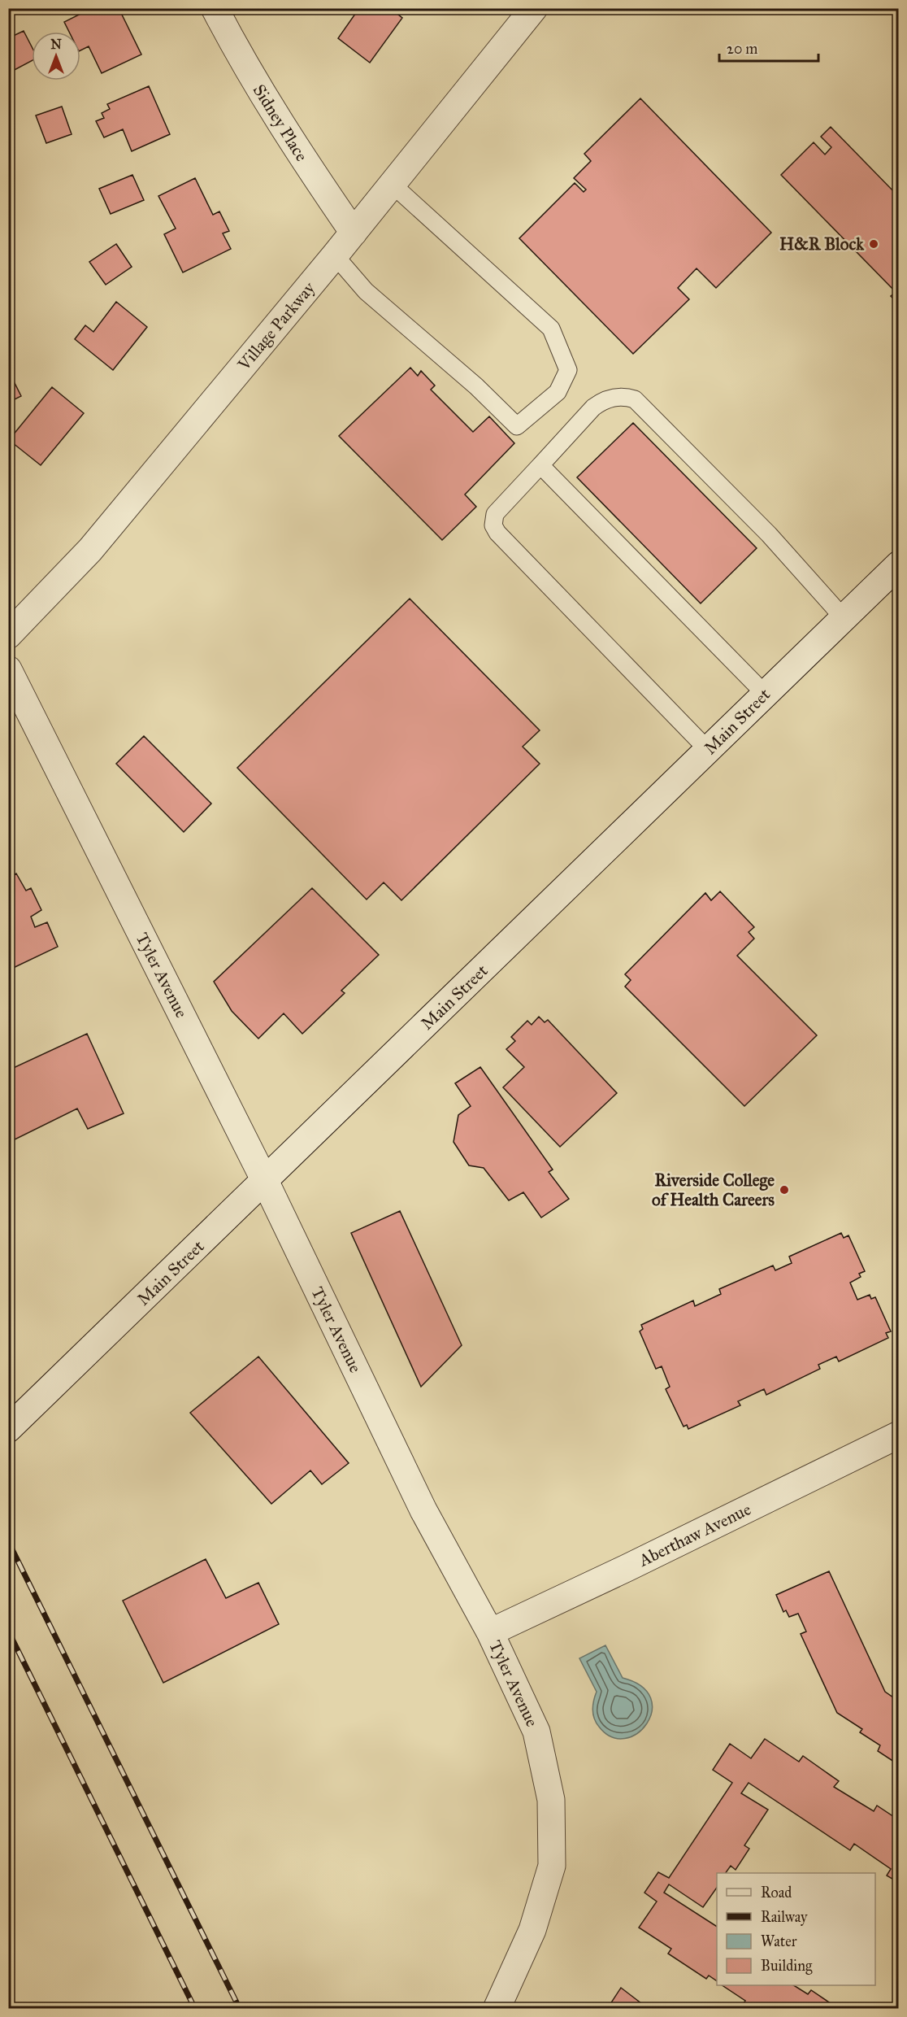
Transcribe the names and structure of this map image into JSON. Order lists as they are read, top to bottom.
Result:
{
  "streets": {
    "street": [
      "Sidney Place",
      "Village Parkway",
      "Main Street",
      "Tyler Avenue",
      "Aberthaw Avenue"
    ]
  },
  "crossings": [
    ["Sidney Place", "Village Parkway"],
    ["Main Street", "Tyler Avenue"],
    ["Tyler Avenue", "Aberthaw Avenue"]
  ],
  "places": ["H&R Block", "Riverside College of Health Careers"],
  "legend": [
    "Road",
    "Railway",
    "Water",
    "Building"
  ],
  "scale_bar": "20 m",
  "north": "top"
}
